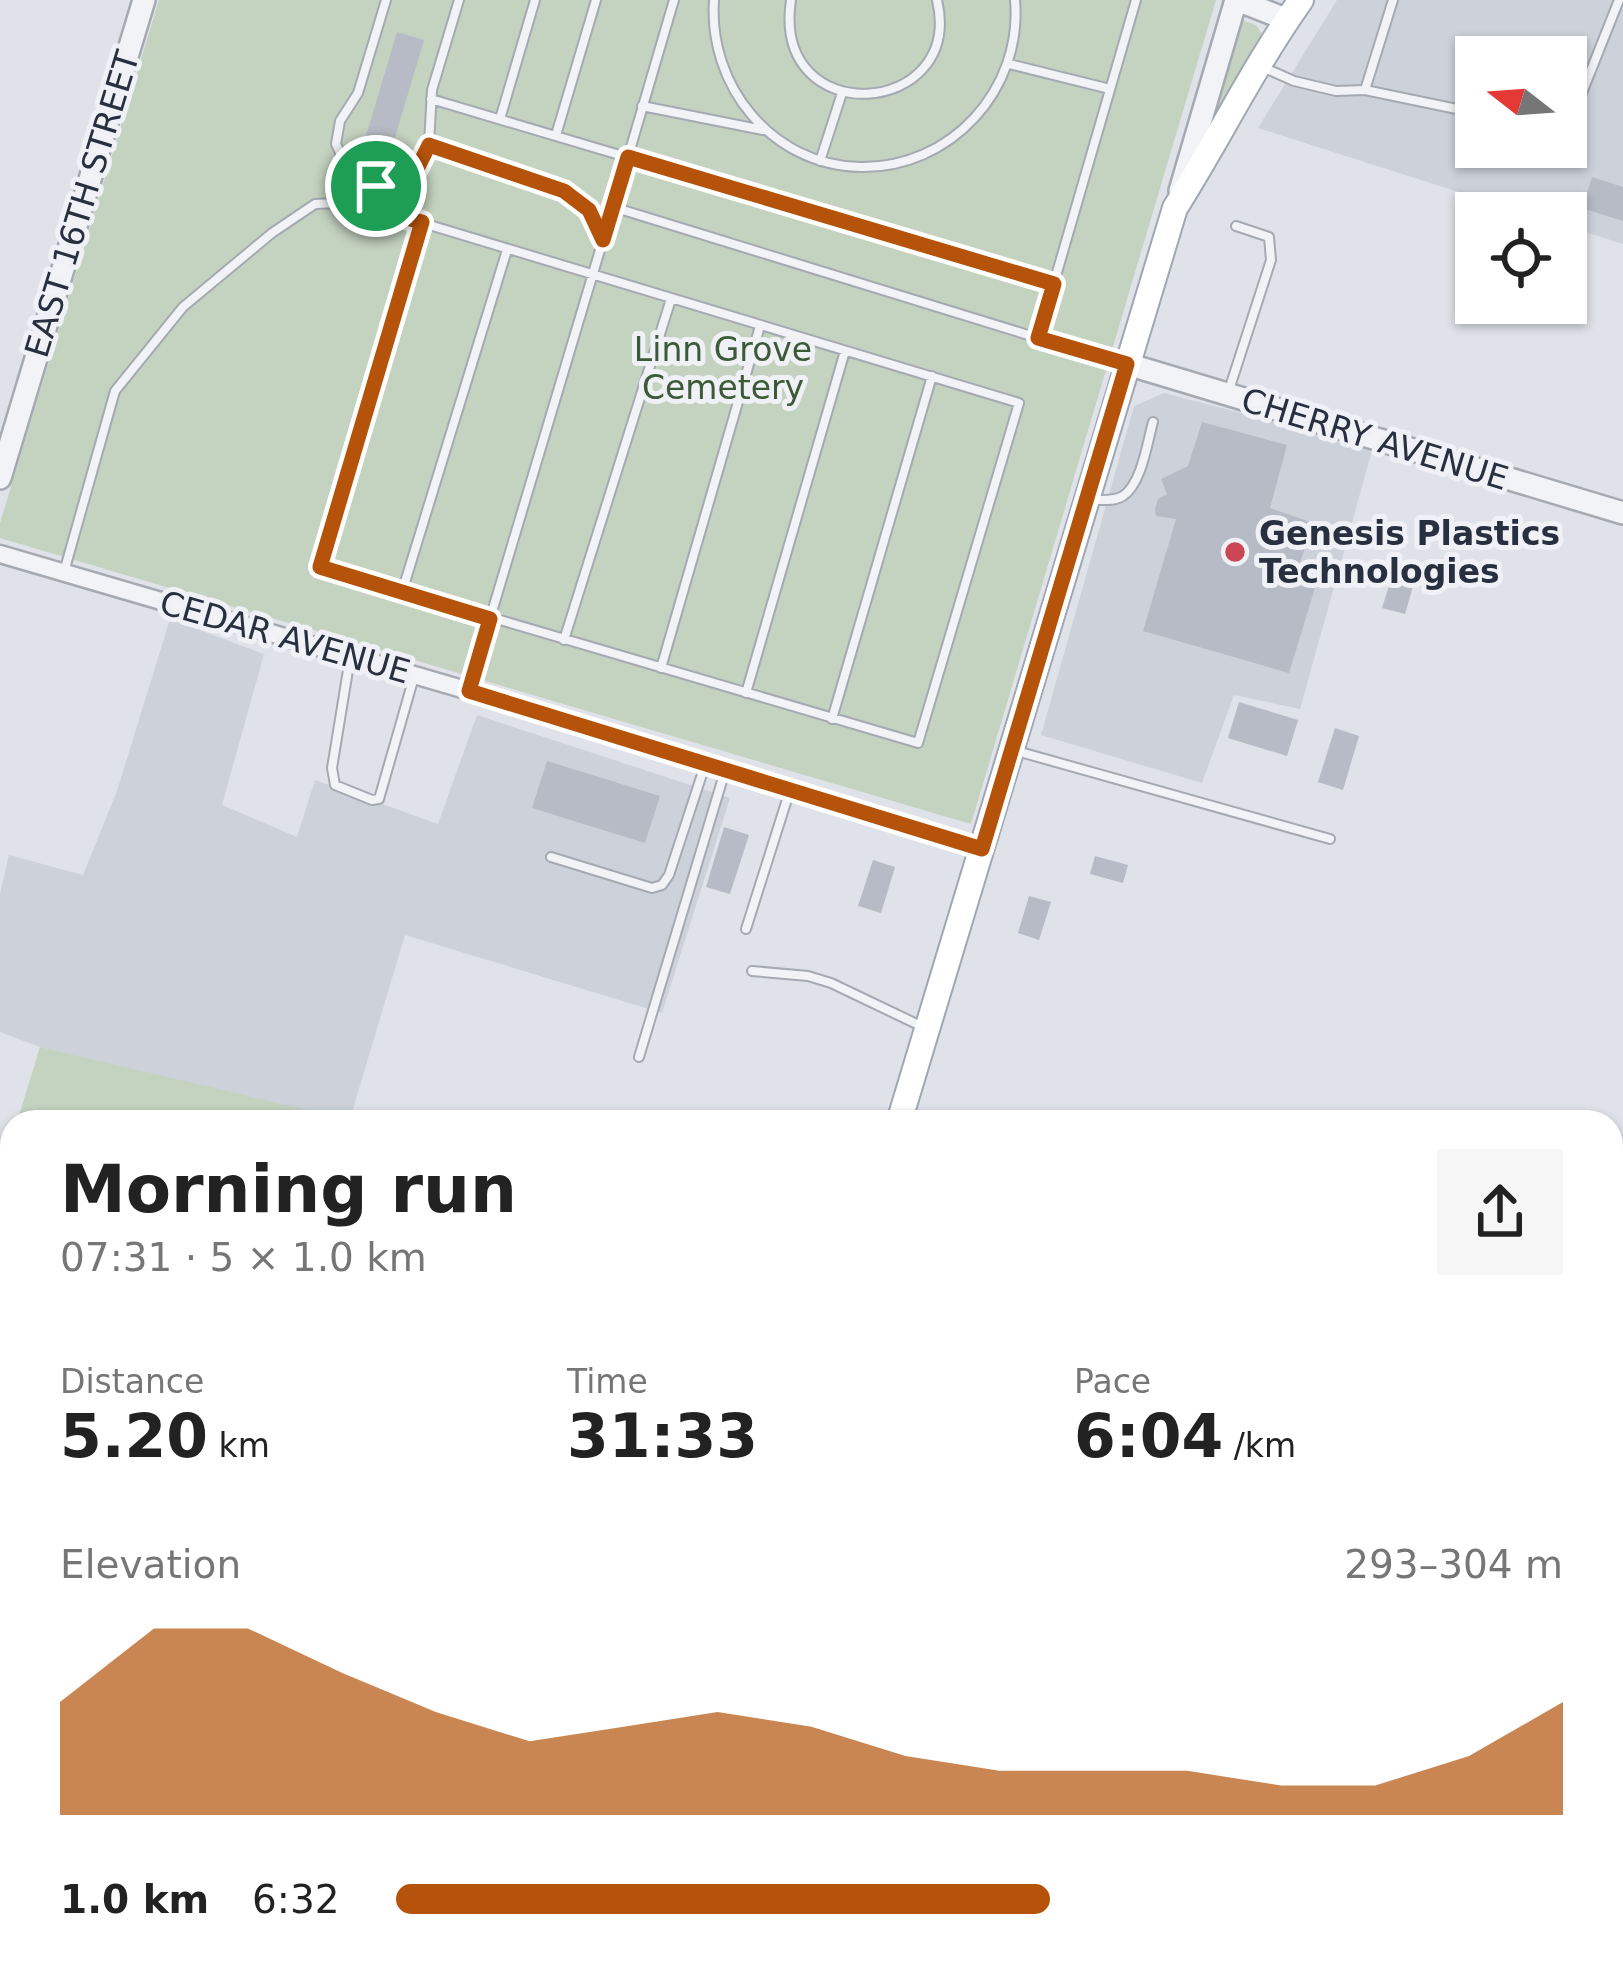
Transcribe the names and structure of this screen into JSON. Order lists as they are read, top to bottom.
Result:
{
  "streets": {
    "street": ["EAST 16TH STREET", "CHERRY AVENUE", "CEDAR AVENUE"]
  },
  "parks": ["Linn Grove Cemetery"],
  "places": ["Genesis Plastics Technologies"],
  "north": "left",
  "page": {
    "heading": ["Morning run", "07:31 · 5 × 1.0 km"],
    "stats": [
      ["Distance", "5.20 km"],
      ["Time", "31:33"],
      ["Pace", "6:04 /km"]
    ],
    "chart": ["Elevation", "293–304 m"],
    "list": [
      {
        "name": "1.0 km",
        "note": "6:32"
      }
    ]
  }
}
